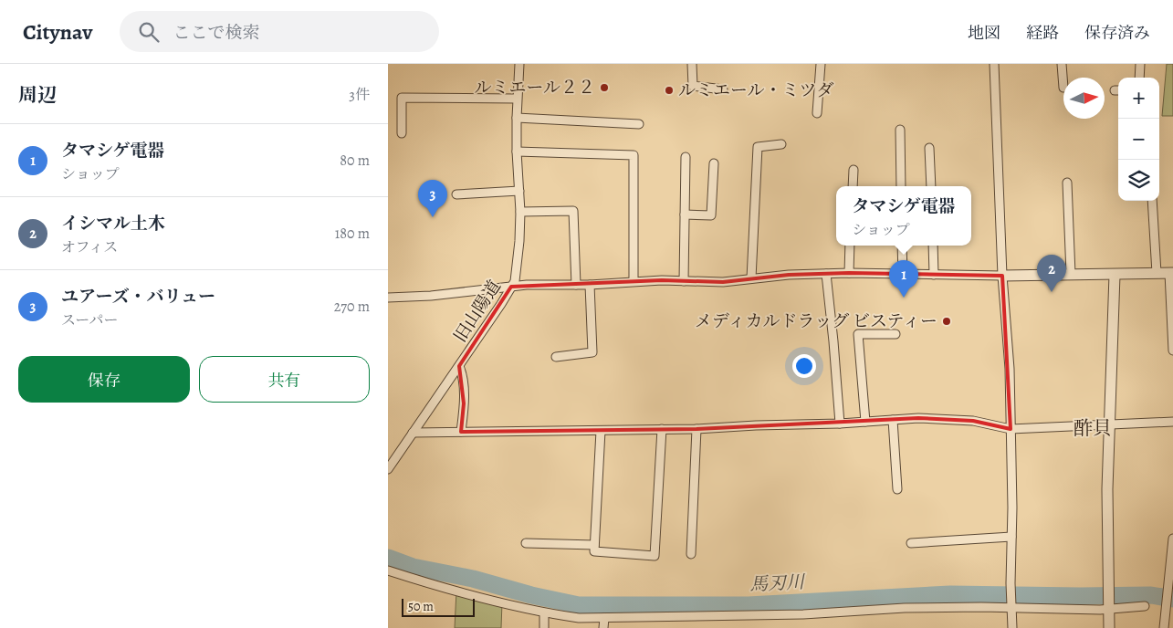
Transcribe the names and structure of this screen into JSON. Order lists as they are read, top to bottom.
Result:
{
  "streets": {
    "street": ["旧山陽道"]
  },
  "districts": ["酢貝"],
  "water": ["馬刃川"],
  "places": ["ルミエール２２", "ルミエール・ミツダ", "メディカルドラッグ ビスティー"],
  "scale_bar": "50 m",
  "north": "right",
  "page": {
    "header": "Citynav",
    "search": "ここで検索",
    "nav": ["地図", "経路", "保存済み"],
    "heading": ["周辺", "3件"],
    "map_buttons": ["+", "−"],
    "list": [
      {
        "mark": "1",
        "name": "タマシゲ電器",
        "note": "ショップ",
        "value": "80 m"
      },
      {
        "mark": "2",
        "name": "イシマル土木",
        "note": "オフィス",
        "value": "180 m"
      },
      {
        "mark": "3",
        "name": "ユアーズ・バリュー",
        "note": "スーパー",
        "value": "270 m"
      }
    ],
    "pins": ["3", "2", "1"],
    "popup": ["タマシゲ電器", "ショップ"],
    "buttons": ["保存", "共有"],
    "scale": "50 m"
  }
}
